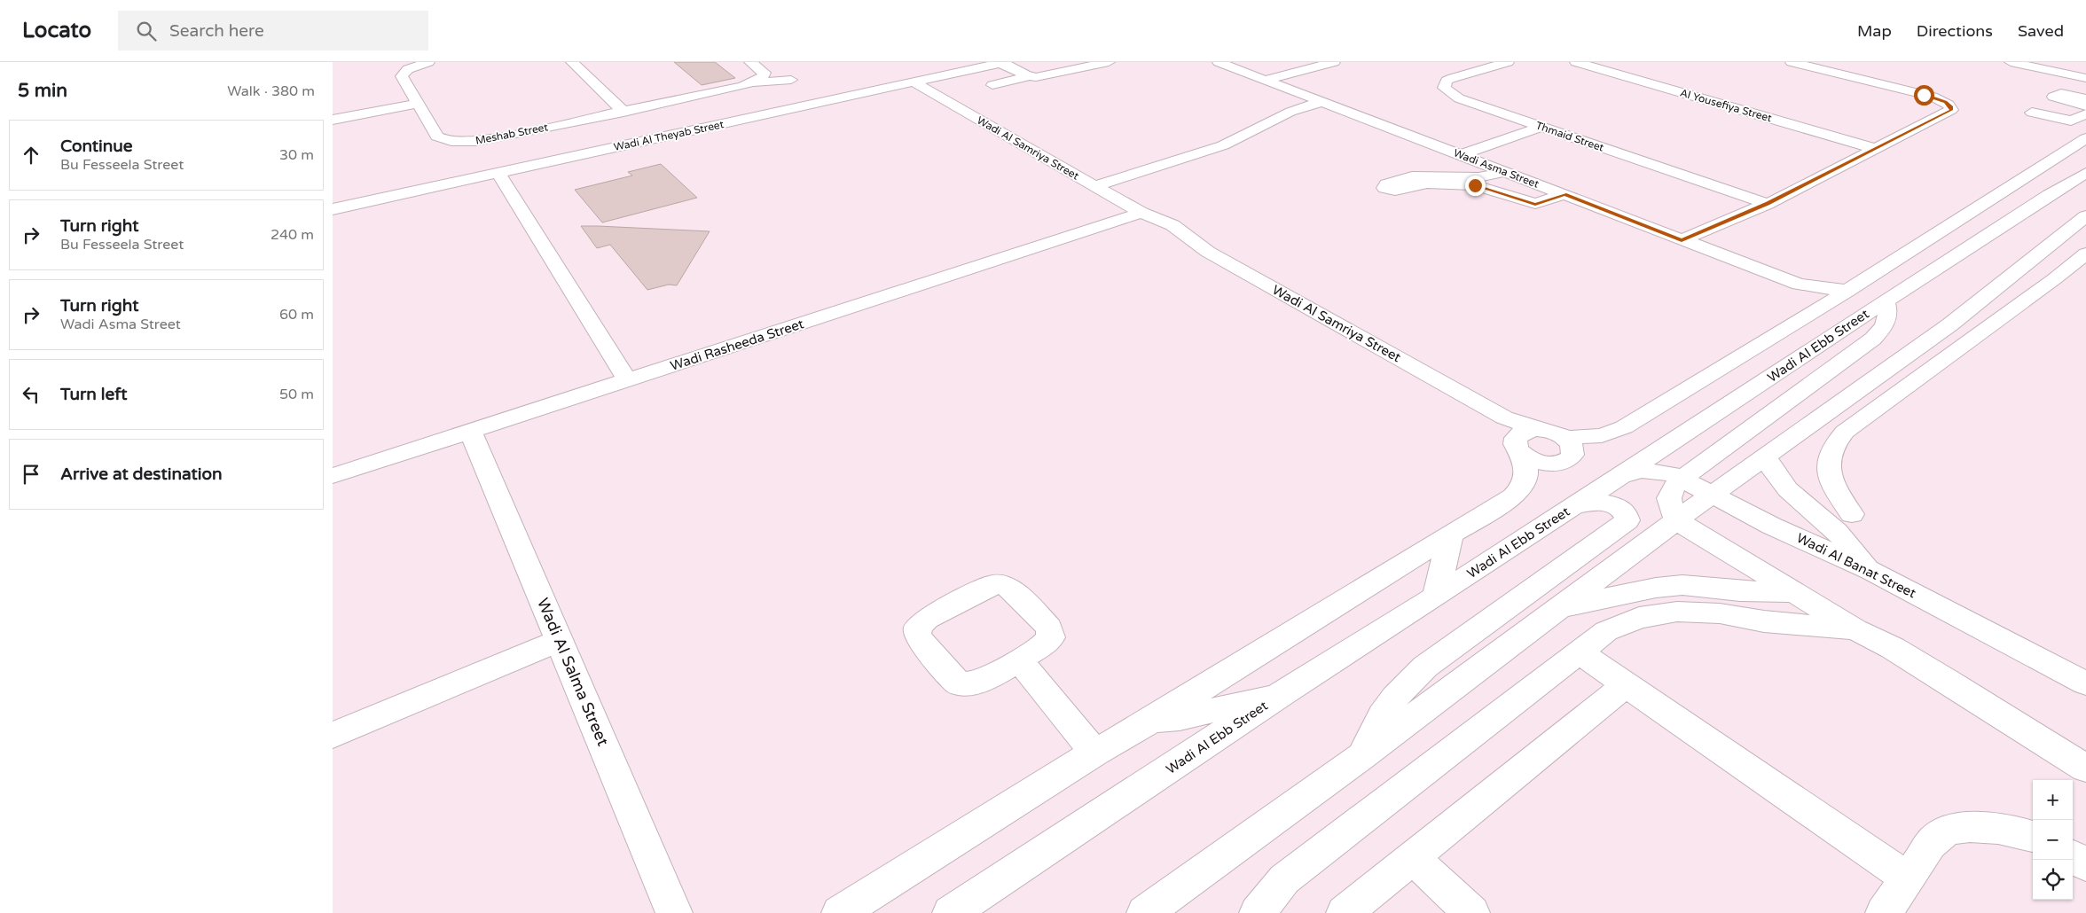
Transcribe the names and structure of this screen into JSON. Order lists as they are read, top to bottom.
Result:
{
  "streets": {
    "street": [
      "Al Yousefiya Street",
      "Meshab Street",
      "Wadi Al Theyab Street",
      "Thmaid Street",
      "Wadi Al Samriya Street",
      "Wadi Asma Street",
      "Wadi Rasheeda Street",
      "Wadi Al Ebb Street",
      "Wadi Al Banat Street",
      "Wadi Al Salma Street"
    ]
  },
  "crossings": [
    ["Wadi Al Theyab Street", "Wadi Al Samriya Street"],
    ["Wadi Al Samriya Street", "Wadi Rasheeda Street"],
    ["Wadi Rasheeda Street", "Wadi Al Salma Street"],
    ["Wadi Al Ebb Street", "Wadi Al Banat Street"]
  ],
  "page": {
    "header": "Locato",
    "search": "Search here",
    "nav": ["Map", "Directions", "Saved"],
    "heading": ["5 min", "Walk · 380 m"],
    "list": [
      ["Continue", "Bu Fesseela Street", "30 m"],
      ["Turn right", "Bu Fesseela Street", "240 m"],
      ["Turn right", "Wadi Asma Street", "60 m"],
      ["Turn left", "50 m"],
      "Arrive at destination"
    ],
    "map_buttons": ["+", "−"]
  }
}
